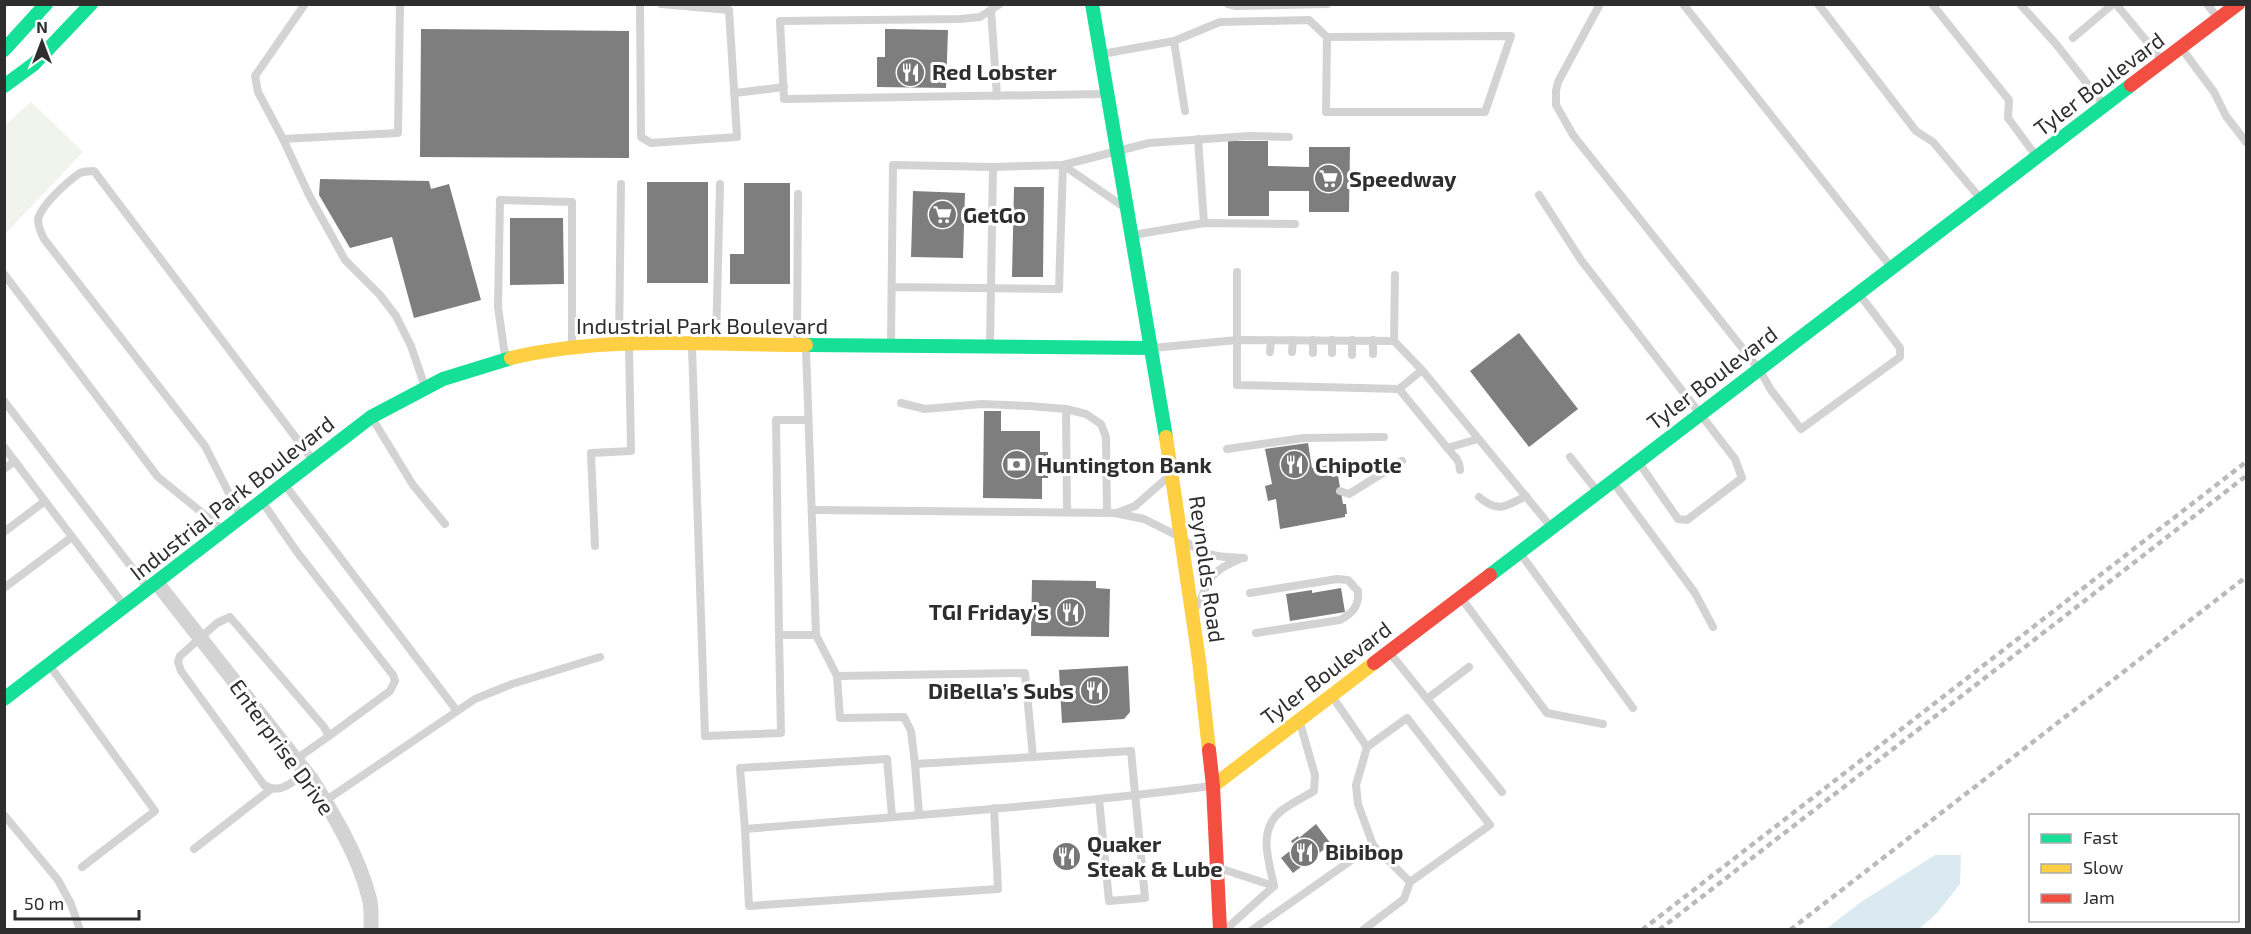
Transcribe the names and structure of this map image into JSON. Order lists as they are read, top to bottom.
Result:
{
  "streets": {
    "main road": ["Tyler Boulevard", "Industrial Park Boulevard", "Reynolds Road"],
    "street": ["Enterprise Drive"]
  },
  "crossings": [
    ["Tyler Boulevard", "Reynolds Road"],
    ["Industrial Park Boulevard", "Reynolds Road"],
    ["Industrial Park Boulevard", "Enterprise Drive"]
  ],
  "places": {
    "restaurant": [
      "Red Lobster",
      "Chipotle",
      "TGI Friday's",
      "DiBella’s Subs",
      "Bibibop",
      "Quaker Steak & Lube"
    ],
    "supermarket": ["Speedway", "GetGo"],
    "bank": ["Huntington Bank"]
  },
  "legend": ["Fast", "Slow", "Jam"],
  "scale_bar": "50 m",
  "north": "top"
}
